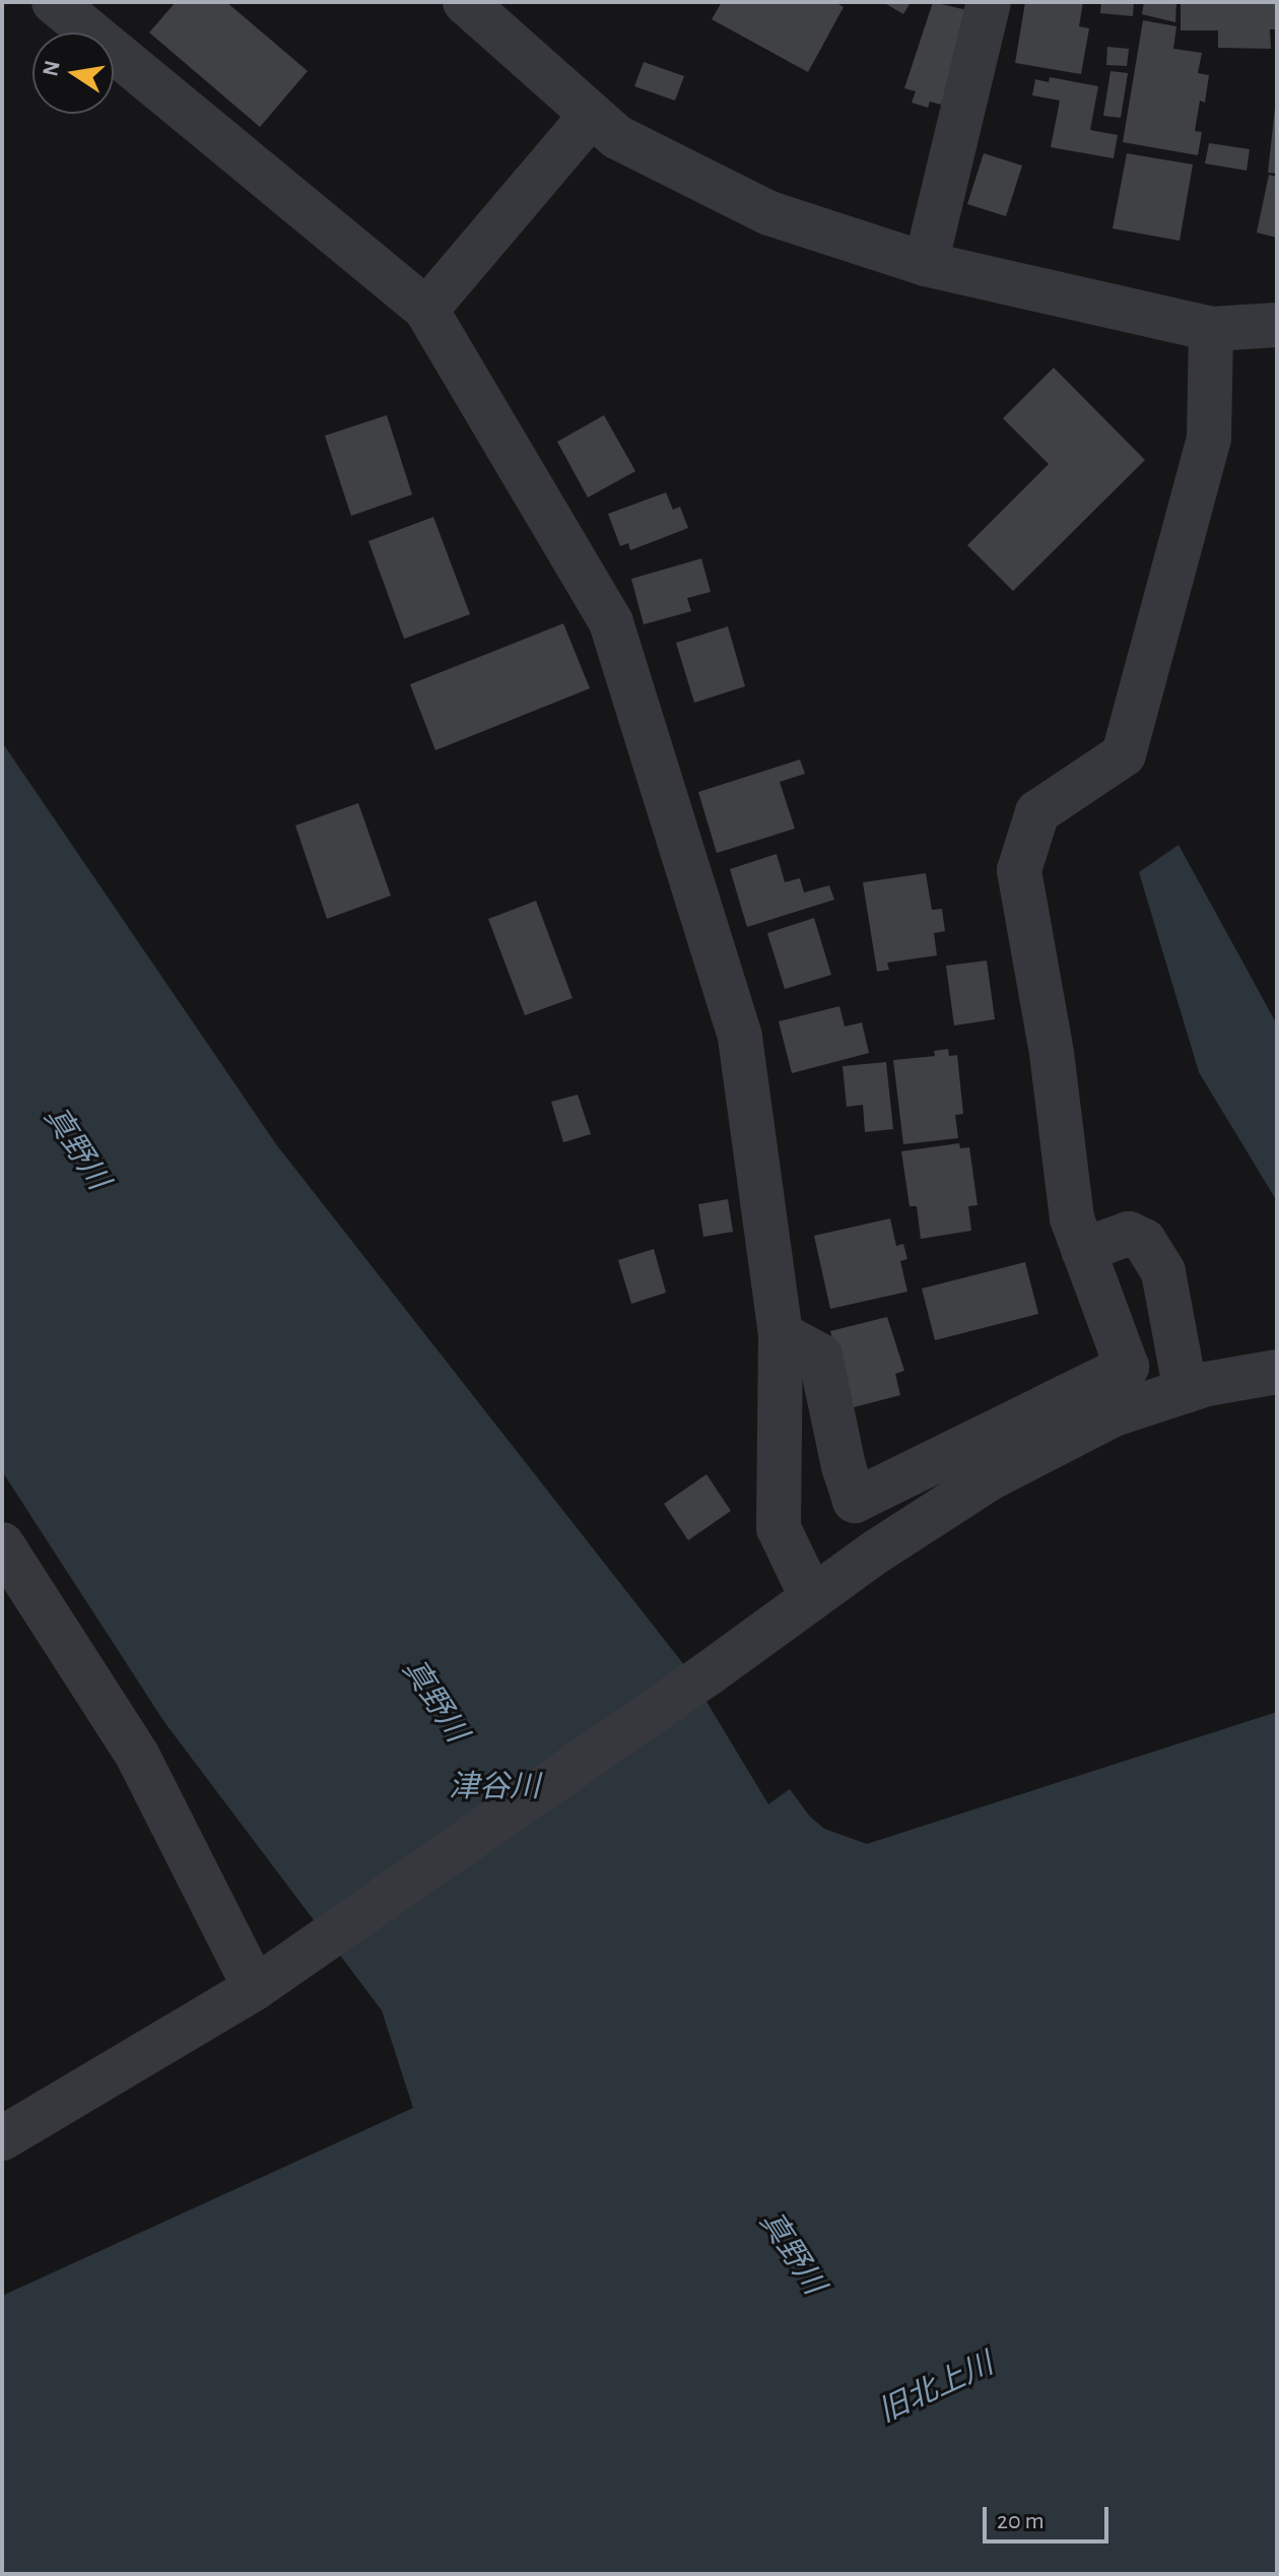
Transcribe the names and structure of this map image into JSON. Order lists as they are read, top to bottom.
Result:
{
  "water": ["真野川", "津谷川", "旧北上川"],
  "scale_bar": "20 m",
  "north": "left"
}
